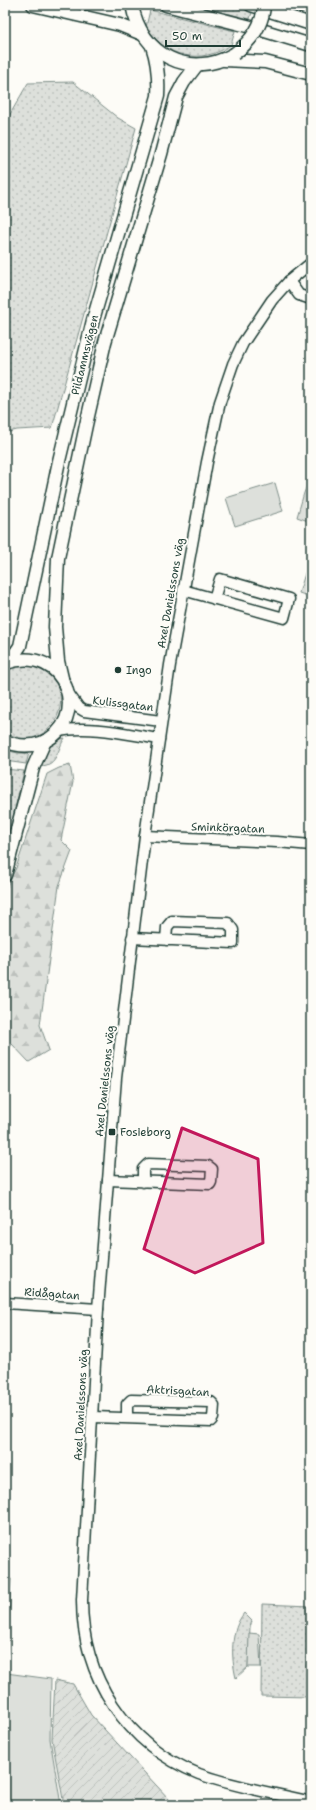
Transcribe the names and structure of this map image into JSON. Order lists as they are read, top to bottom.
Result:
{
  "streets": {
    "main road": ["Pildammsvägen"],
    "street": [
      "Axel Danielssons väg",
      "Kulissgatan",
      "Sminkörgatan",
      "Ridågatan",
      "Aktrisgatan"
    ]
  },
  "crossings": [
    ["Pildammsvägen", "Kulissgatan"],
    ["Axel Danielssons väg", "Kulissgatan"],
    ["Axel Danielssons väg", "Sminkörgatan"],
    ["Axel Danielssons väg", "Ridågatan"],
    ["Axel Danielssons väg", "Aktrisgatan"]
  ],
  "places": {
    "other": ["Ingo"],
    "transit": ["Fosieborg"]
  },
  "scale_bar": "50 m"
}
